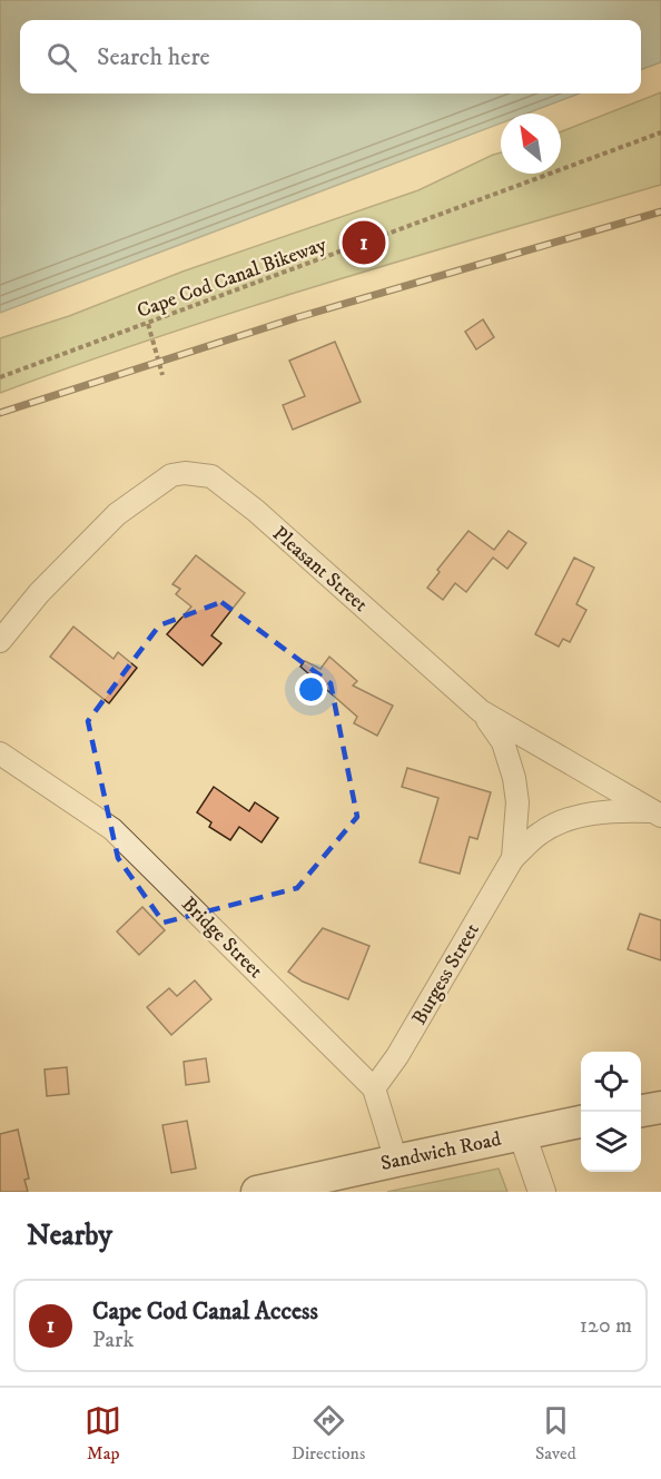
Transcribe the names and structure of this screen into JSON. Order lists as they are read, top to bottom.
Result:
{
  "streets": {
    "main road": ["Sandwich Road"],
    "street": ["Pleasant Street", "Bridge Street", "Burgess Street"],
    "path": ["Cape Cod Canal Bikeway"]
  },
  "crossings": [
    ["Pleasant Street", "Burgess Street"],
    ["Bridge Street", "Burgess Street"],
    ["Bridge Street", "Sandwich Road"]
  ],
  "north": "top left",
  "page": {
    "search": "Search here",
    "pins": "1",
    "heading": "Nearby",
    "list": [
      {
        "mark": "1",
        "name": "Cape Cod Canal Access",
        "note": "Park",
        "value": "120 m"
      }
    ],
    "nav": ["Map", "Directions", "Saved"]
  }
}
